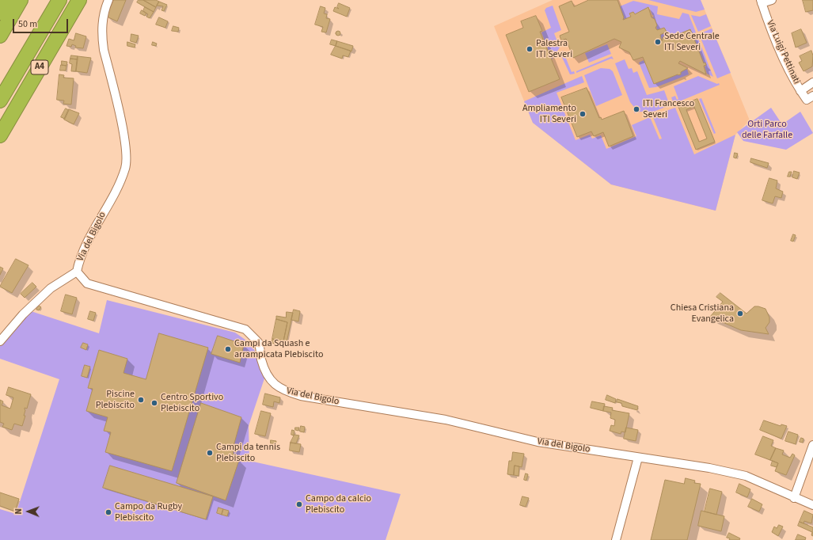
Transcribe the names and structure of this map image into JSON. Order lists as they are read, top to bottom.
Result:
{
  "streets": {
    "highway": ["A4"],
    "street": ["Via Luigi Pettinati", "Via del Bigolo"]
  },
  "parks": ["Orti Parco delle Farfalle"],
  "places": [
    "Sede Centrale ITI Severi",
    "Palestra ITI Severi",
    "ITI Francesco Severi",
    "Ampliamento ITI Severi",
    "Chiesa Cristiana Evangelica",
    "Campi da Squash e arrampicata Plebiscito",
    "Piscine Plebiscito",
    "Centro Sportivo Plebiscito",
    "Campi da tennis Plebiscito",
    "Campo da calcio Plebiscito",
    "Campo da Rugby Plebiscito"
  ],
  "scale_bar": "50 m",
  "north": "left"
}
